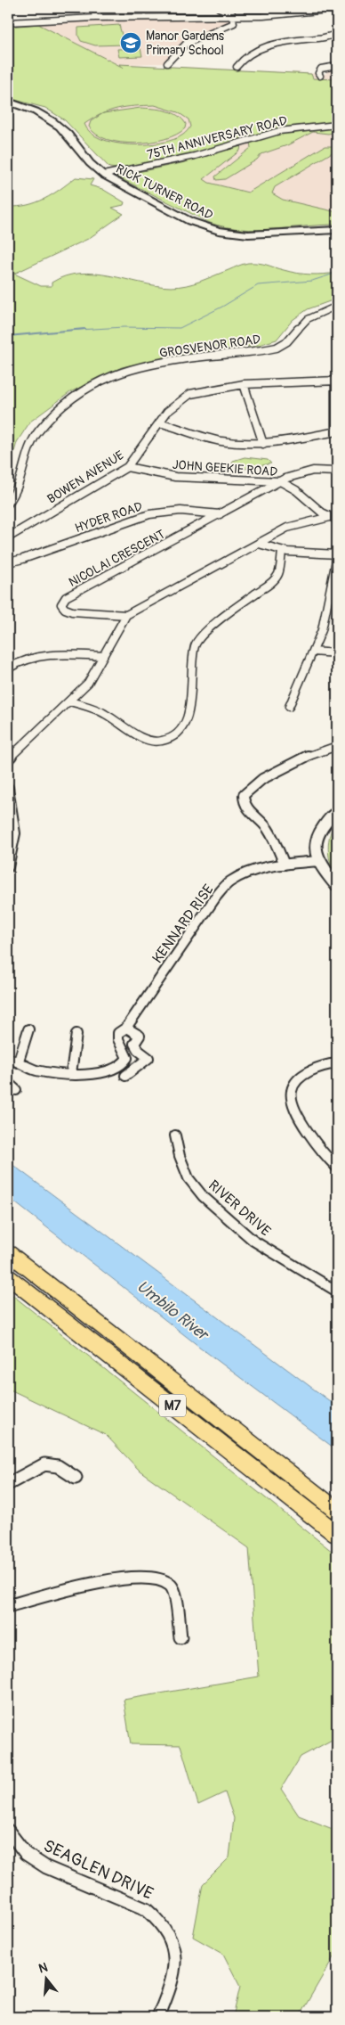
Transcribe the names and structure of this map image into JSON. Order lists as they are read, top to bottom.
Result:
{
  "streets": {
    "highway": ["M7"],
    "main road": ["RICK TURNER ROAD"],
    "street": [
      "75TH ANNIVERSARY ROAD",
      "GROSVENOR ROAD",
      "JOHN GEEKIE ROAD",
      "BOWEN AVENUE",
      "HYDER ROAD",
      "NICOLAI CRESCENT",
      "KENNARD RISE",
      "RIVER DRIVE",
      "SEAGLEN DRIVE"
    ]
  },
  "crossings": [
    ["75TH ANNIVERSARY ROAD", "RICK TURNER ROAD"],
    ["JOHN GEEKIE ROAD", "BOWEN AVENUE"],
    ["JOHN GEEKIE ROAD", "NICOLAI CRESCENT"],
    ["HYDER ROAD", "NICOLAI CRESCENT"]
  ],
  "water": ["Umbilo River"],
  "places": {
    "school or university": ["Manor Gardens Primary School"]
  },
  "north": "top"
}
